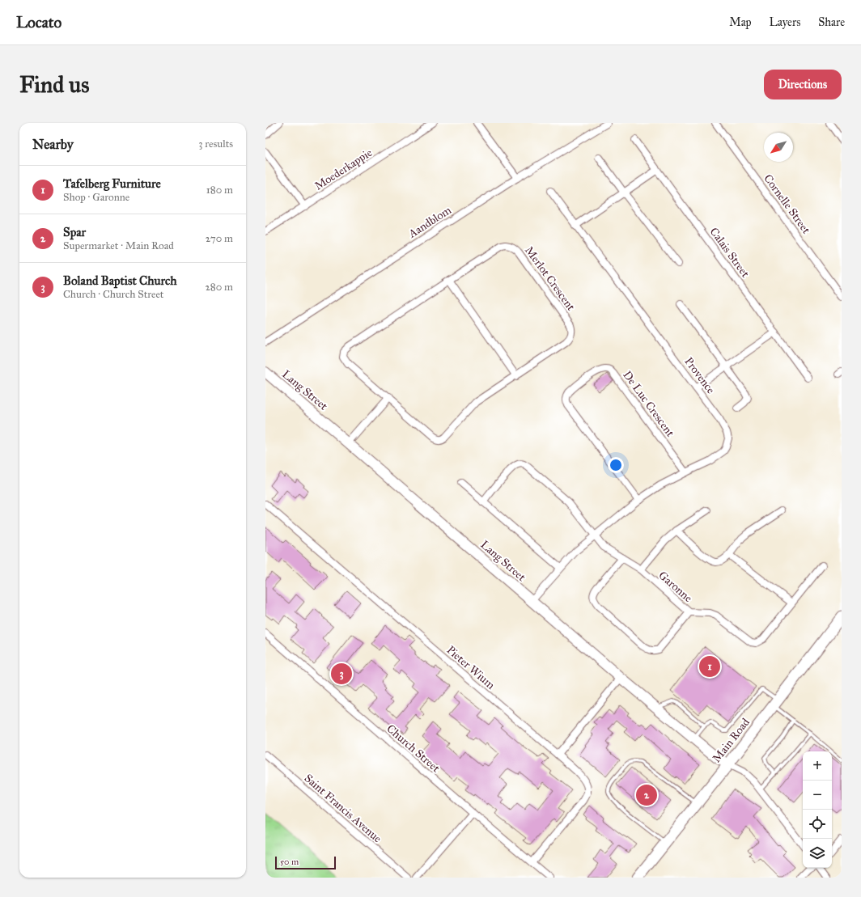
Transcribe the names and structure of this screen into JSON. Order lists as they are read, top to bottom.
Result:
{
  "streets": {
    "main road": ["Main Road"],
    "street": [
      "Moederkappie",
      "Cornelle Street",
      "Aandblom",
      "Calais Street",
      "Merlot Crescent",
      "Provence",
      "Lang Street",
      "De Luc Crescent",
      "Garonne",
      "Pieter Wium",
      "Church Street",
      "Saint Francis Avenue"
    ]
  },
  "crossings": [
    ["Provence", "De Luc Crescent"],
    ["Provence", "Garonne"],
    ["Lang Street", "Main Road"],
    ["Pieter Wium", "Church Street"]
  ],
  "scale_bar": "50 m",
  "north": "bottom left",
  "page": {
    "header": "Locato",
    "nav": ["Map", "Layers", "Share"],
    "buttons": "Directions",
    "title": "Find us",
    "heading": ["Nearby", "3 results"],
    "list": [
      {
        "mark": "1",
        "name": "Tafelberg Furniture",
        "note": "Shop · Garonne",
        "value": "180 m"
      },
      {
        "mark": "2",
        "name": "Spar",
        "note": "Supermarket · Main Road",
        "value": "270 m"
      },
      {
        "mark": "3",
        "name": "Boland Baptist Church",
        "note": "Church · Church Street",
        "value": "280 m"
      }
    ],
    "pins": ["1", "3", "2"],
    "map_buttons": ["+", "−"],
    "scale": "50 m"
  }
}
